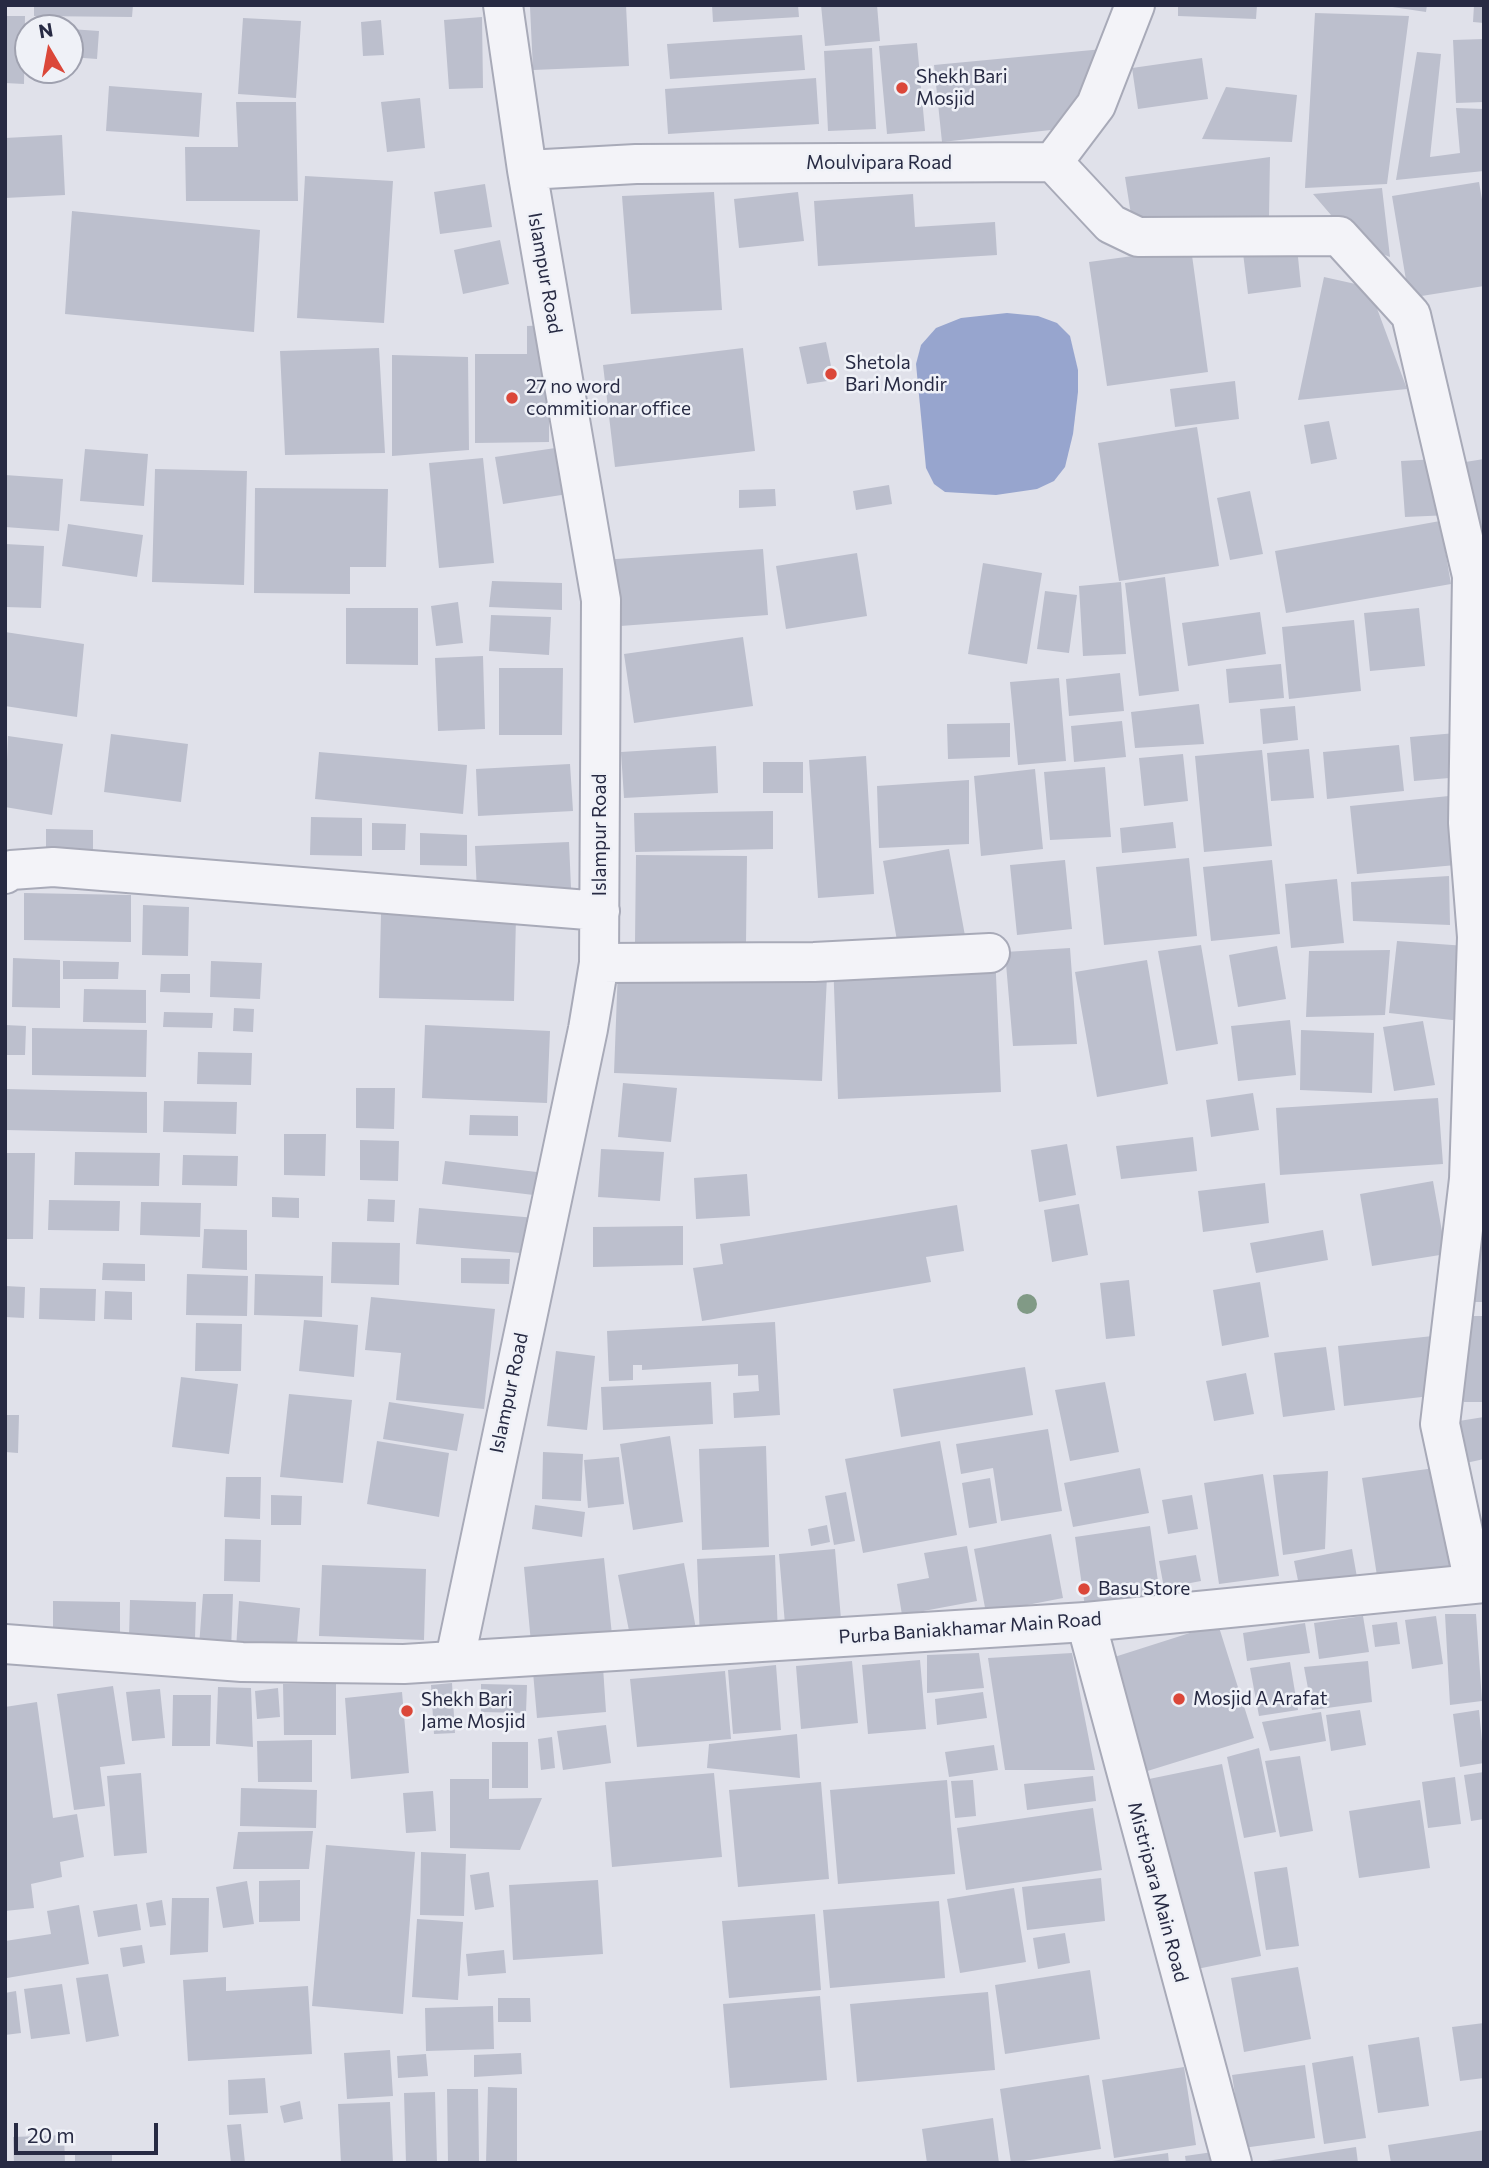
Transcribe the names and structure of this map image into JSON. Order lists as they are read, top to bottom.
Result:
{
  "streets": {
    "street": [
      "Moulvipara Road",
      "Islampur Road",
      "Purba Baniakhamar Main Road",
      "Mistripara Main Road"
    ]
  },
  "crossings": [
    ["Moulvipara Road", "Islampur Road"],
    ["Islampur Road", "Purba Baniakhamar Main Road"],
    ["Purba Baniakhamar Main Road", "Mistripara Main Road"]
  ],
  "places": [
    "Shekh Bari Mosjid",
    "Shetola Bari Mondir",
    "27 no word commitionar office",
    "Basu Store",
    "Mosjid A Arafat",
    "Shekh Bari Jame Mosjid"
  ],
  "scale_bar": "20 m",
  "north": "top"
}
